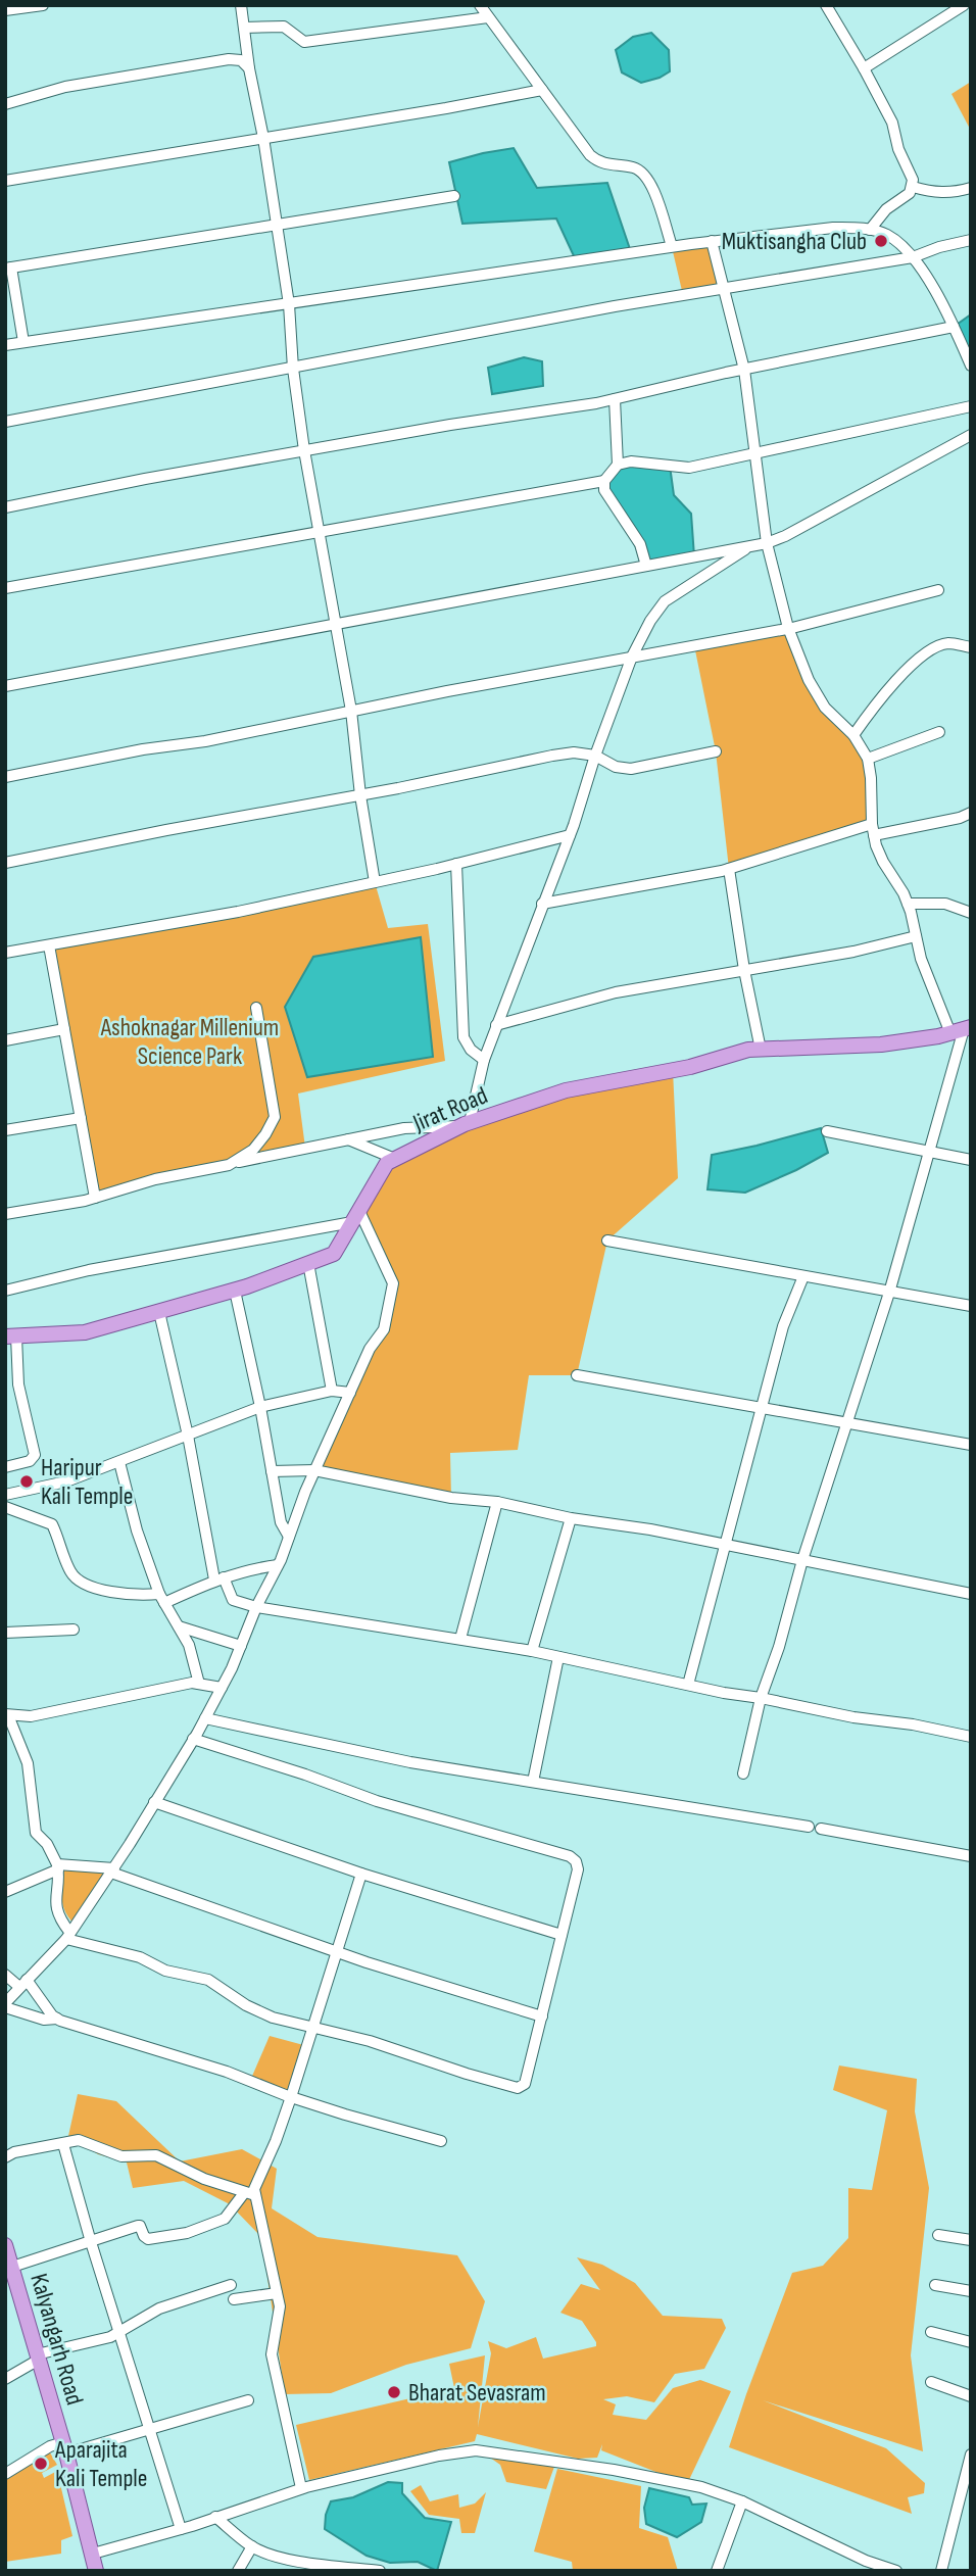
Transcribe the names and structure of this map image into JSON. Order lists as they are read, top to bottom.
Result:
{
  "streets": {
    "main road": ["Jirat Road", "Kalyangarh Road"]
  },
  "parks": ["Ashoknagar Millenium Science Park"],
  "places": [
    "Muktisangha Club",
    "Haripur Kali Temple",
    "Bharat Sevasram",
    "Aparajita Kali Temple"
  ]
}
